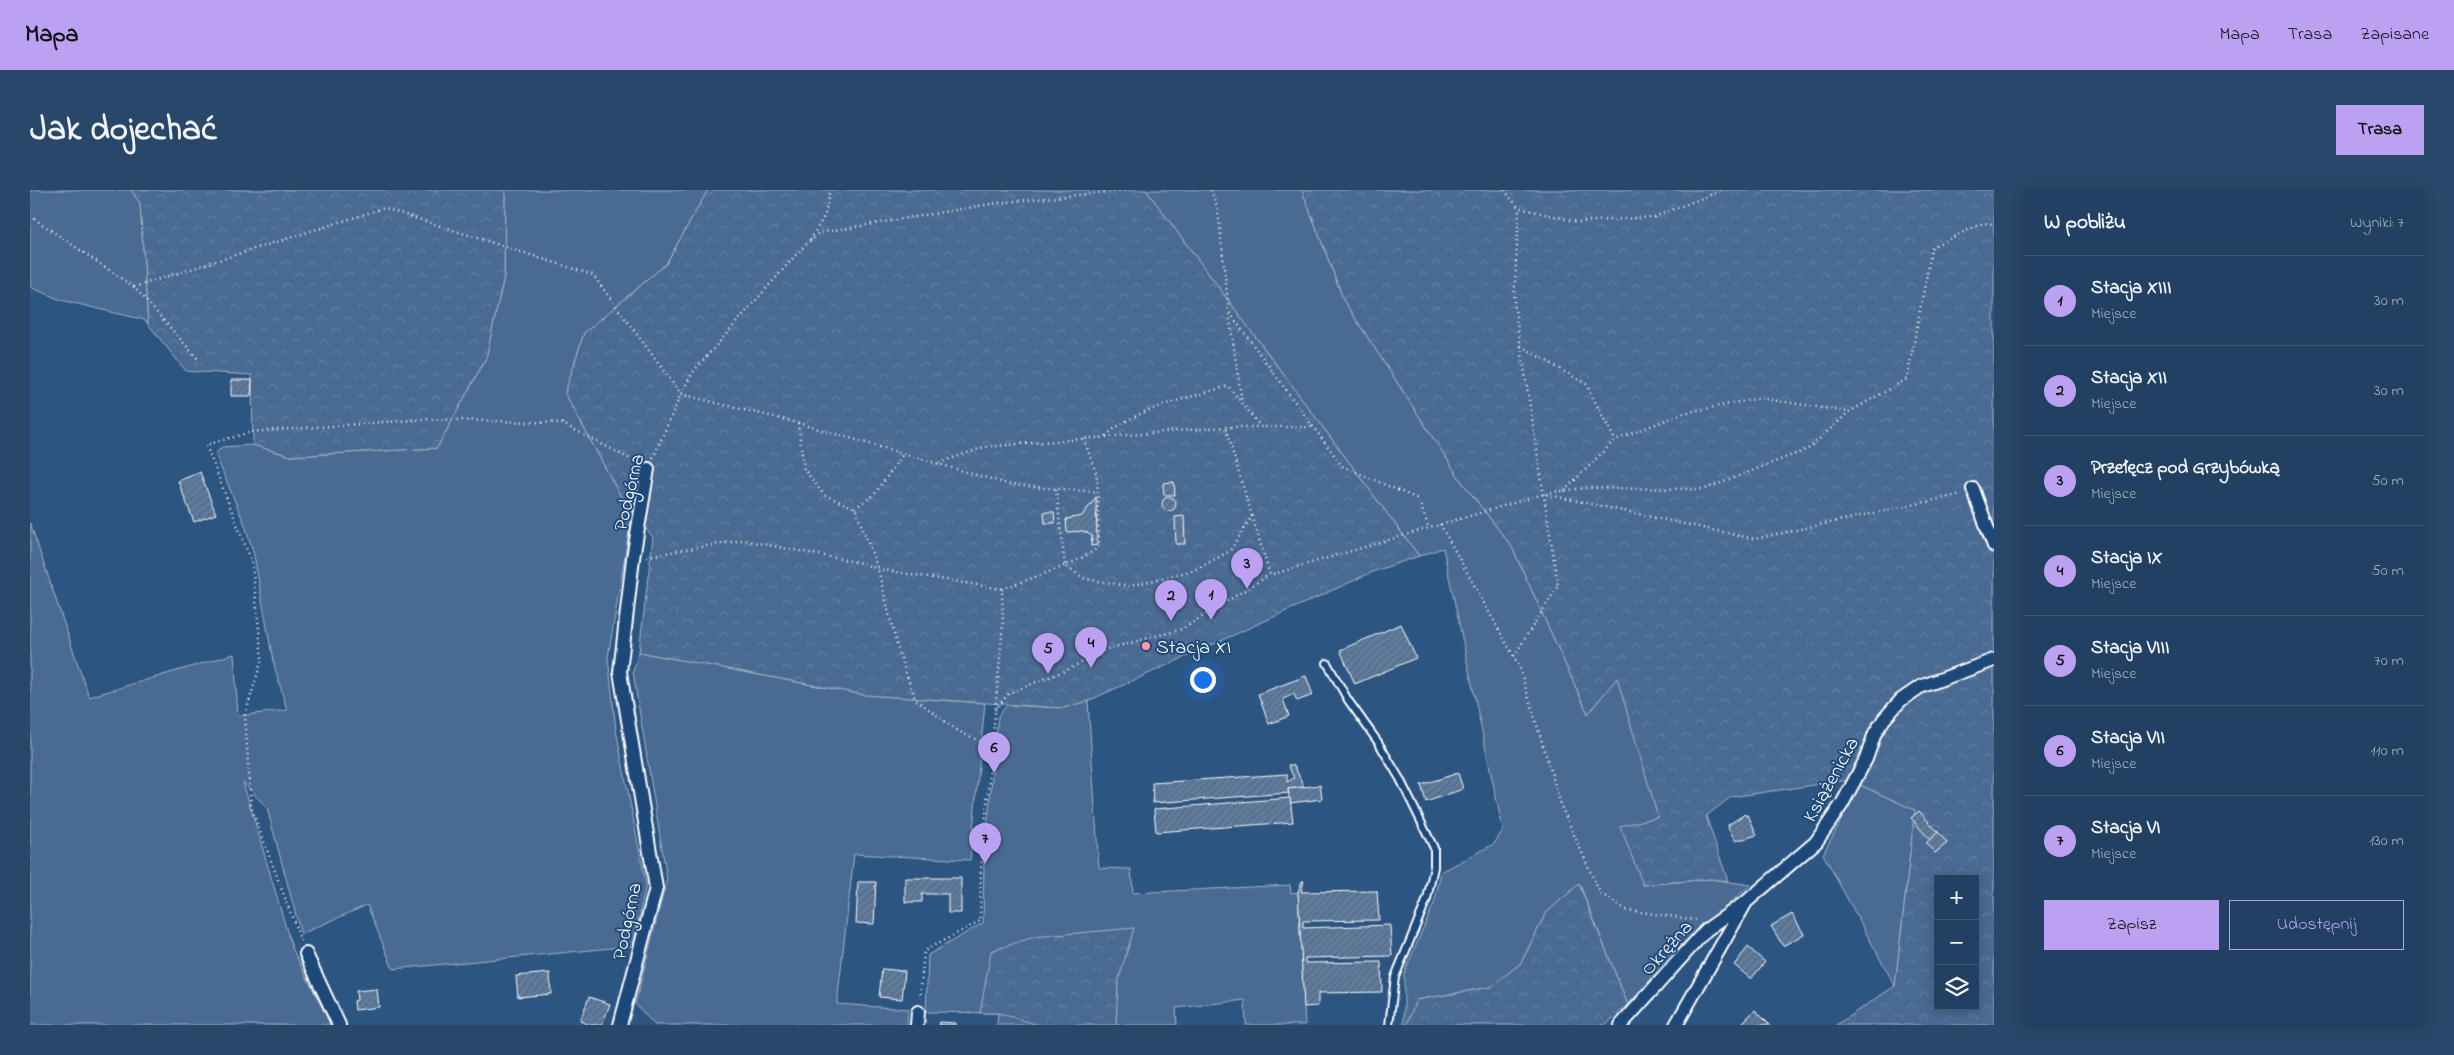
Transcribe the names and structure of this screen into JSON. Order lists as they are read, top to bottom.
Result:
{
  "streets": {
    "street": ["Podgórna", "Książenicka", "Okrężna"]
  },
  "crossings": [
    ["Książenicka", "Okrężna"]
  ],
  "places": ["Stacja XI"],
  "page": {
    "header": "Mapa",
    "nav": ["Mapa", "Trasa", "Zapisane"],
    "title": "Jak dojechać",
    "buttons": [
      "Trasa",
      ["Zapisz", "Udostępnij"]
    ],
    "heading": ["W pobliżu", "Wyniki: 7"],
    "list": [
      {
        "mark": "1",
        "name": "Stacja XIII",
        "note": "Miejsce",
        "value": "30 m"
      },
      {
        "mark": "2",
        "name": "Stacja XII",
        "note": "Miejsce",
        "value": "30 m"
      },
      {
        "mark": "3",
        "name": "Przełęcz pod Grzybówką",
        "note": "Miejsce",
        "value": "50 m"
      },
      {
        "mark": "4",
        "name": "Stacja IX",
        "note": "Miejsce",
        "value": "50 m"
      },
      {
        "mark": "5",
        "name": "Stacja VIII",
        "note": "Miejsce",
        "value": "70 m"
      },
      {
        "mark": "6",
        "name": "Stacja VII",
        "note": "Miejsce",
        "value": "110 m"
      },
      {
        "mark": "7",
        "name": "Stacja VI",
        "note": "Miejsce",
        "value": "130 m"
      }
    ],
    "pins": [
      "3",
      "1",
      "2",
      "4",
      "5",
      "6",
      "7"
    ],
    "map_buttons": ["+", "−"]
  }
}
